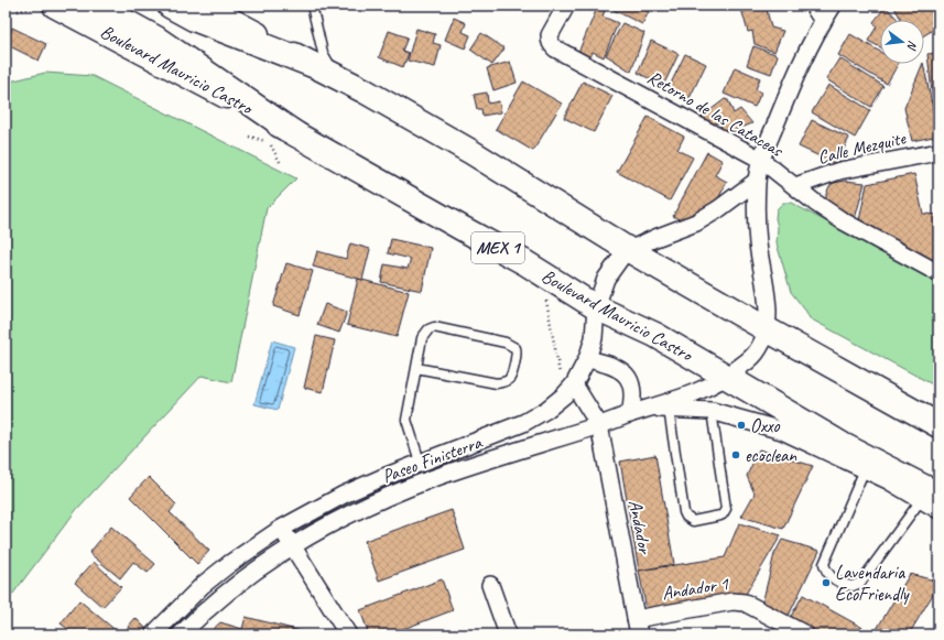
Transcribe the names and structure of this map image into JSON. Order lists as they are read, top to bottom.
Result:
{
  "streets": {
    "main road": ["Boulevard Mauricio Castro", "MEX 1"],
    "street": [
      "Retorno de las Cataceas",
      "Calle Mezquite",
      "Paseo Finisterra",
      "Andador",
      "Andador 1"
    ]
  },
  "crossings": [
    ["Boulevard Mauricio Castro", "Paseo Finisterra"],
    ["Retorno de las Cataceas", "Calle Mezquite"],
    ["Paseo Finisterra", "Andador"],
    ["Andador", "Andador 1"]
  ],
  "places": ["Oxxo", "ecoclean", "Lavendaria EcoFriendly"],
  "north": "right"
}
